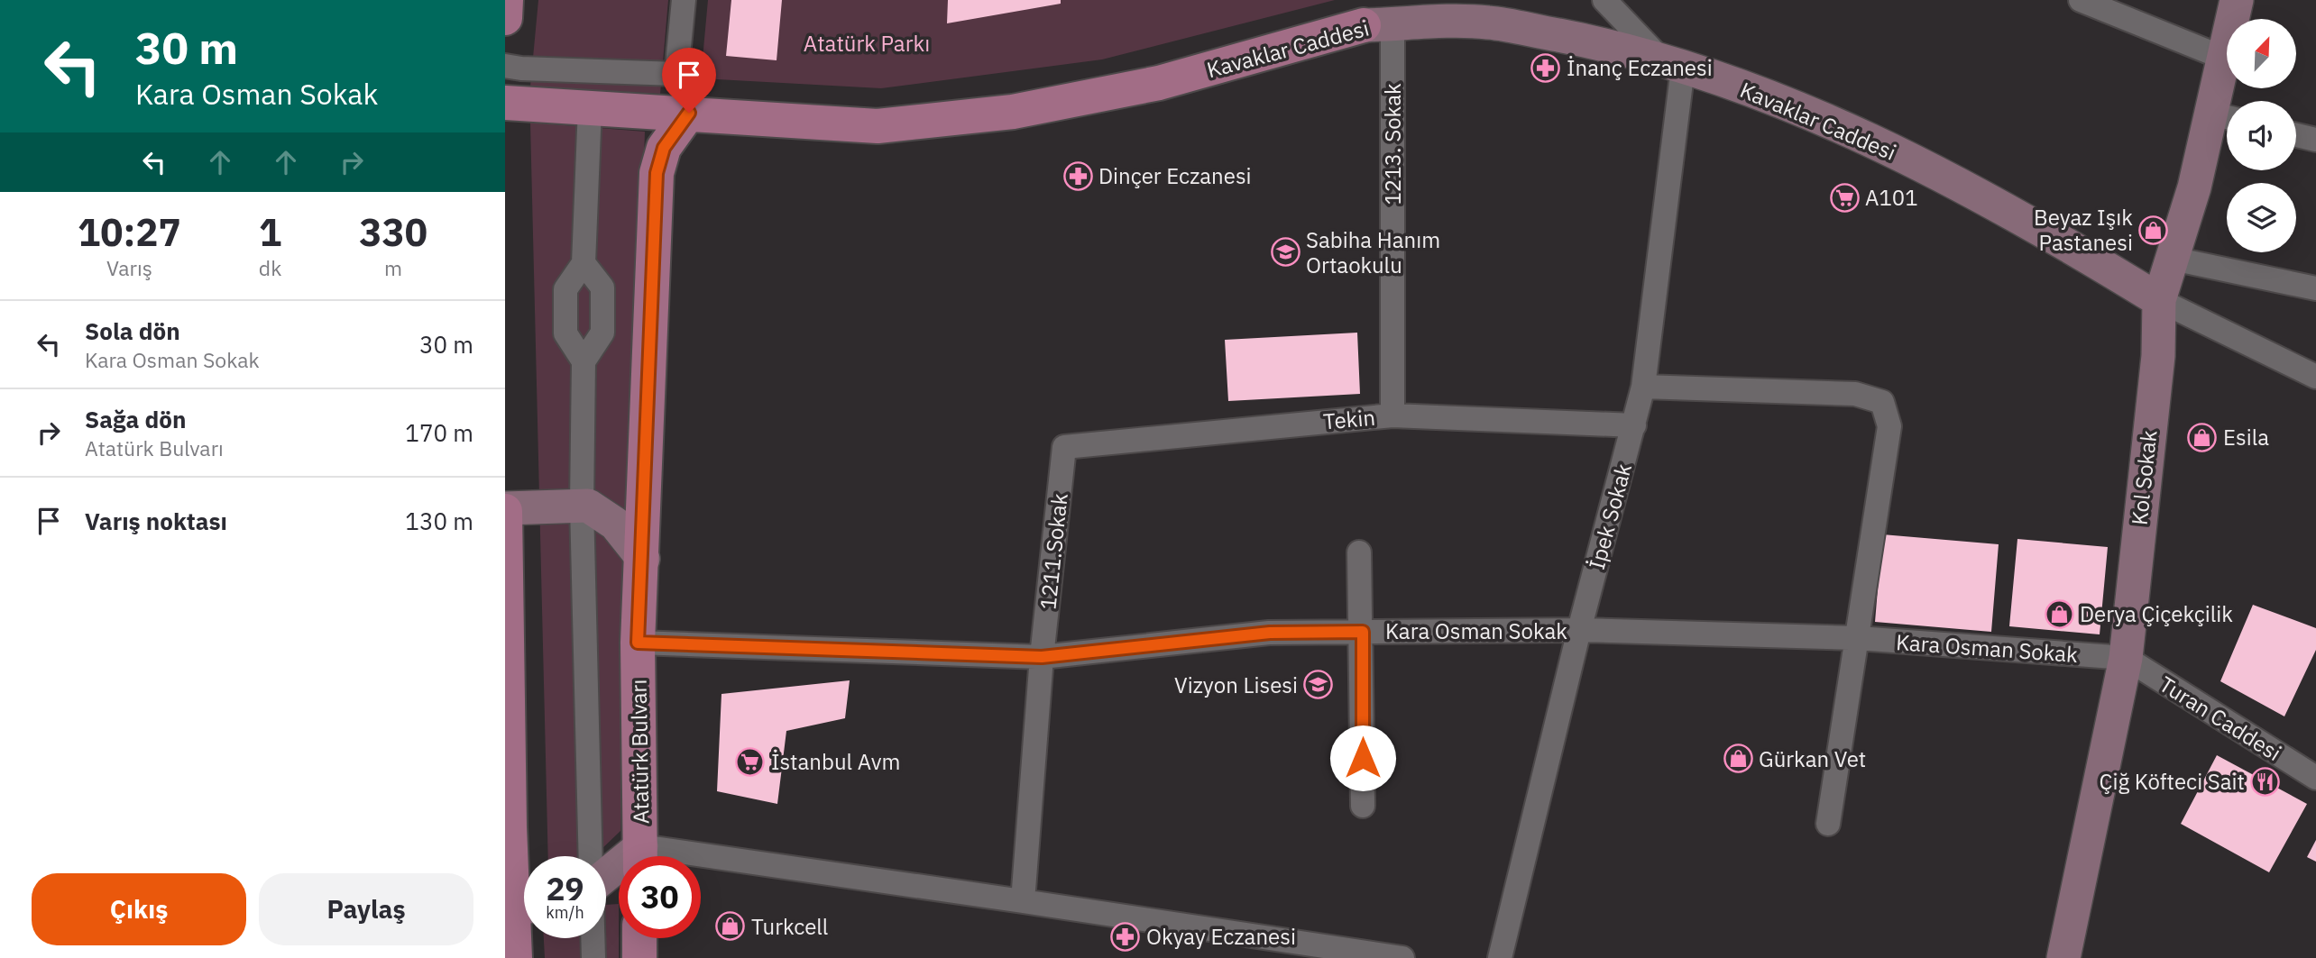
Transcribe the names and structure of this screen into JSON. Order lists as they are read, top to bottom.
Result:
{
  "streets": {
    "main road": ["Kavaklar Caddesi", "Kol Sokak", "Atatürk Bulvarı"],
    "street": [
      "1213. Sokak",
      "Tekin",
      "İpek Sokak",
      "1211.Sokak",
      "Kara Osman Sokak",
      "Turan Caddesi"
    ]
  },
  "crossings": [
    ["Kavaklar Caddesi", "1213. Sokak"],
    ["Kavaklar Caddesi", "Kol Sokak"],
    ["Kavaklar Caddesi", "İpek Sokak"],
    ["Kavaklar Caddesi", "Atatürk Bulvarı"],
    ["1213. Sokak", "Tekin"],
    ["Tekin", "İpek Sokak"],
    ["Tekin", "1211.Sokak"],
    ["Kol Sokak", "Kara Osman Sokak"],
    ["Kol Sokak", "Turan Caddesi"],
    ["İpek Sokak", "Kara Osman Sokak"],
    ["1211.Sokak", "Kara Osman Sokak"],
    ["Kara Osman Sokak", "Turan Caddesi"],
    ["Kara Osman Sokak", "Atatürk Bulvarı"]
  ],
  "parks": ["Atatürk Parkı"],
  "places": {
    "pharmacy": ["İnanç Eczanesi", "Dinçer Eczanesi", "Okyay Eczanesi"],
    "supermarket": ["A101", "İstanbul Avm"],
    "shop": [
      "Beyaz Işık Pastanesi",
      "Esila",
      "Derya Çiçekçilik",
      "Gürkan Vet",
      "Turkcell"
    ],
    "school or university": ["Sabiha Hanım Ortaokulu", "Vizyon Lisesi"],
    "restaurant": ["Çiğ Köfteci Sait"]
  },
  "north": "top right",
  "page": {
    "turn": ["30 m", "Kara Osman Sokak"],
    "eta": [
      "10:27",
      "Varış",
      "1",
      "dk",
      "330",
      "m"
    ],
    "list": [
      {
        "name": "Sola dön",
        "note": "Kara Osman Sokak",
        "value": "30 m"
      },
      {
        "name": "Sağa dön",
        "note": "Atatürk Bulvarı",
        "value": "170 m"
      },
      {
        "name": "Varış noktası",
        "value": "130 m"
      }
    ],
    "speed": "29 km/h",
    "limit": "30",
    "buttons": ["Çıkış", "Paylaş"]
  }
}
